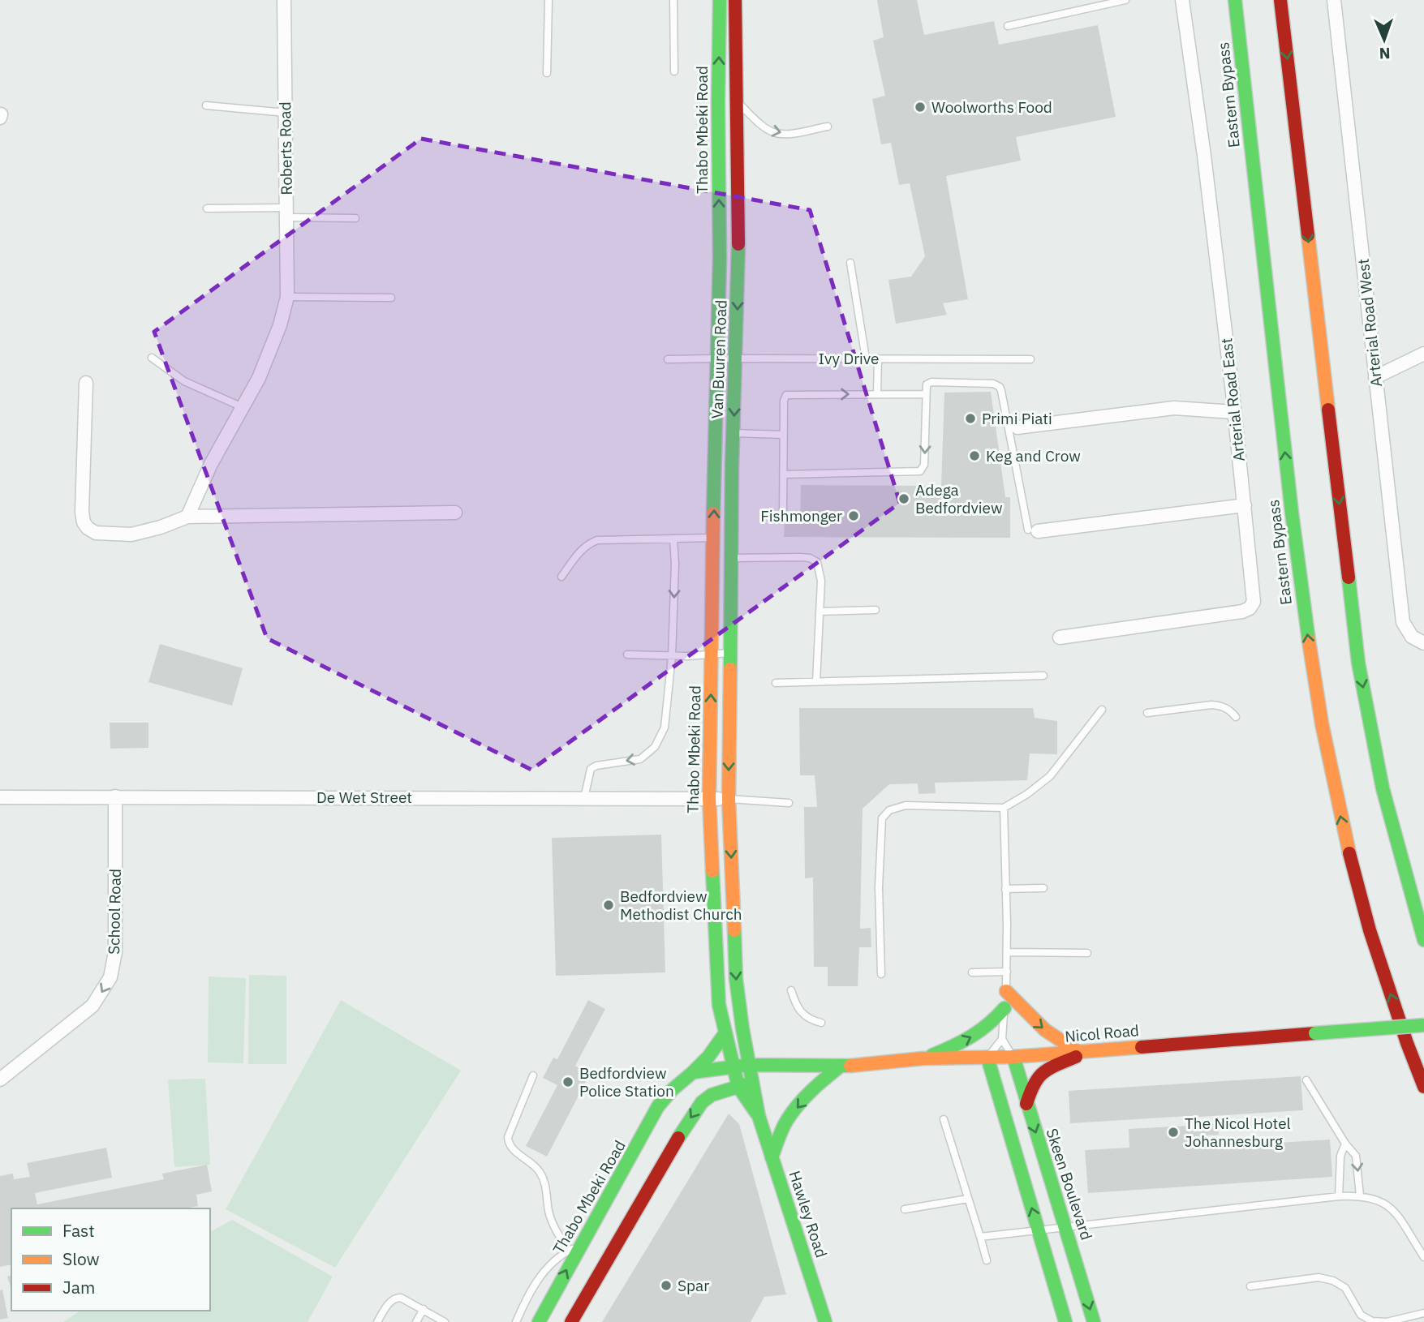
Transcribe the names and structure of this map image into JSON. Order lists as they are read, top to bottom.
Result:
{
  "streets": {
    "main road": [
      "Eastern Bypass",
      "Thabo Mbeki Road",
      "Van Buuren Road",
      "Nicol Road",
      "Skeen Boulevard",
      "Hawley Road"
    ],
    "street": [
      "Roberts Road",
      "Arterial Road West",
      "Arterial Road East",
      "De Wet Street",
      "School Road"
    ],
    "lane": ["Ivy Drive"]
  },
  "crossings": [
    ["Thabo Mbeki Road", "Van Buuren Road"],
    ["Thabo Mbeki Road", "De Wet Street"],
    ["Thabo Mbeki Road", "Nicol Road"],
    ["Thabo Mbeki Road", "Hawley Road"],
    ["Ivy Drive", "Van Buuren Road"],
    ["De Wet Street", "School Road"],
    ["Nicol Road", "Skeen Boulevard"],
    ["Nicol Road", "Hawley Road"]
  ],
  "one_way": ["School Road"],
  "places": [
    "Woolworths Food",
    "Primi Piati",
    "Keg and Crow",
    "Adega Bedfordview",
    "Fishmonger",
    "Bedfordview Methodist Church",
    "Bedfordview Police Station",
    "The Nicol Hotel Johannesburg",
    "Spar"
  ],
  "legend": ["Fast", "Slow", "Jam"],
  "north": "bottom"
}
